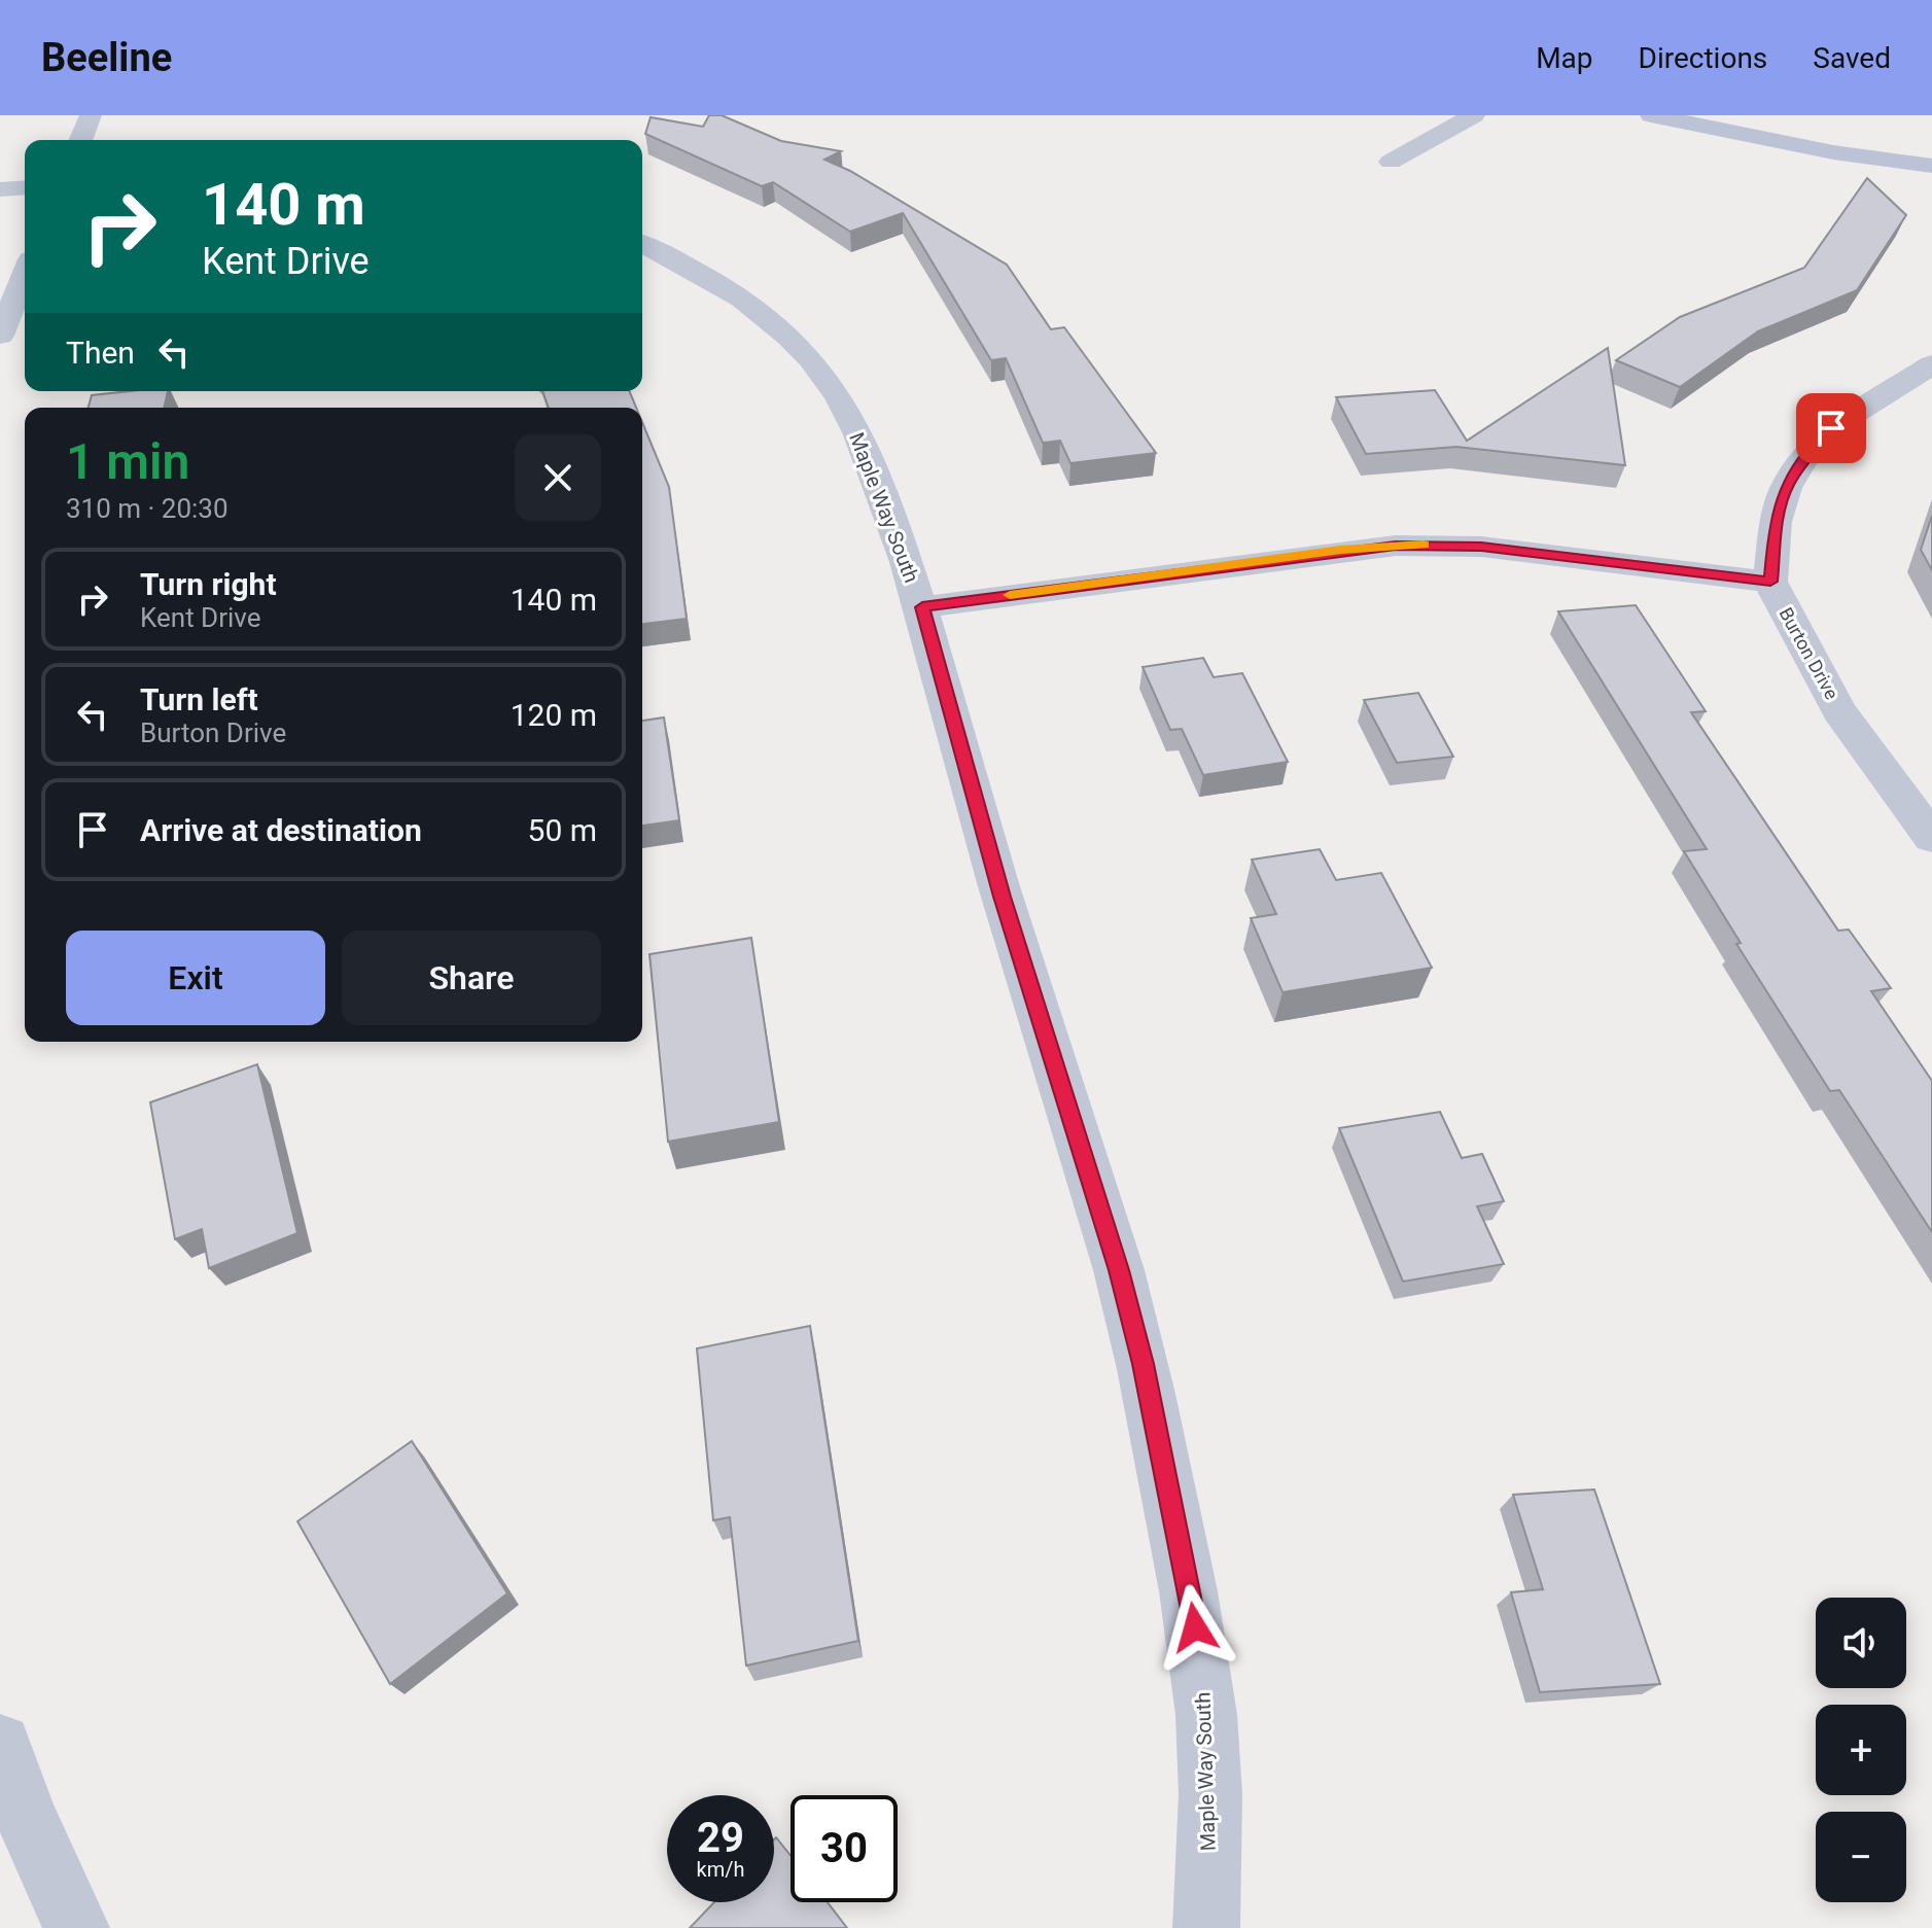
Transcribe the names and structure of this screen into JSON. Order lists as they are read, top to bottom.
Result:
{
  "streets": {
    "street": ["Maple Way South", "Burton Drive"]
  },
  "page": {
    "header": "Beeline",
    "nav": ["Map", "Directions", "Saved"],
    "turn": ["140 m", "Kent Drive"],
    "then": "Then",
    "heading": ["1 min", "310 m · 20:30"],
    "list": [
      {
        "name": "Turn right",
        "note": "Kent Drive",
        "value": "140 m"
      },
      {
        "name": "Turn left",
        "note": "Burton Drive",
        "value": "120 m"
      },
      {
        "name": "Arrive at destination",
        "value": "50 m"
      }
    ],
    "buttons": ["Exit", "Share"],
    "map_buttons": ["+", "−"],
    "speed": "29 km/h",
    "limit": "30"
  }
}
